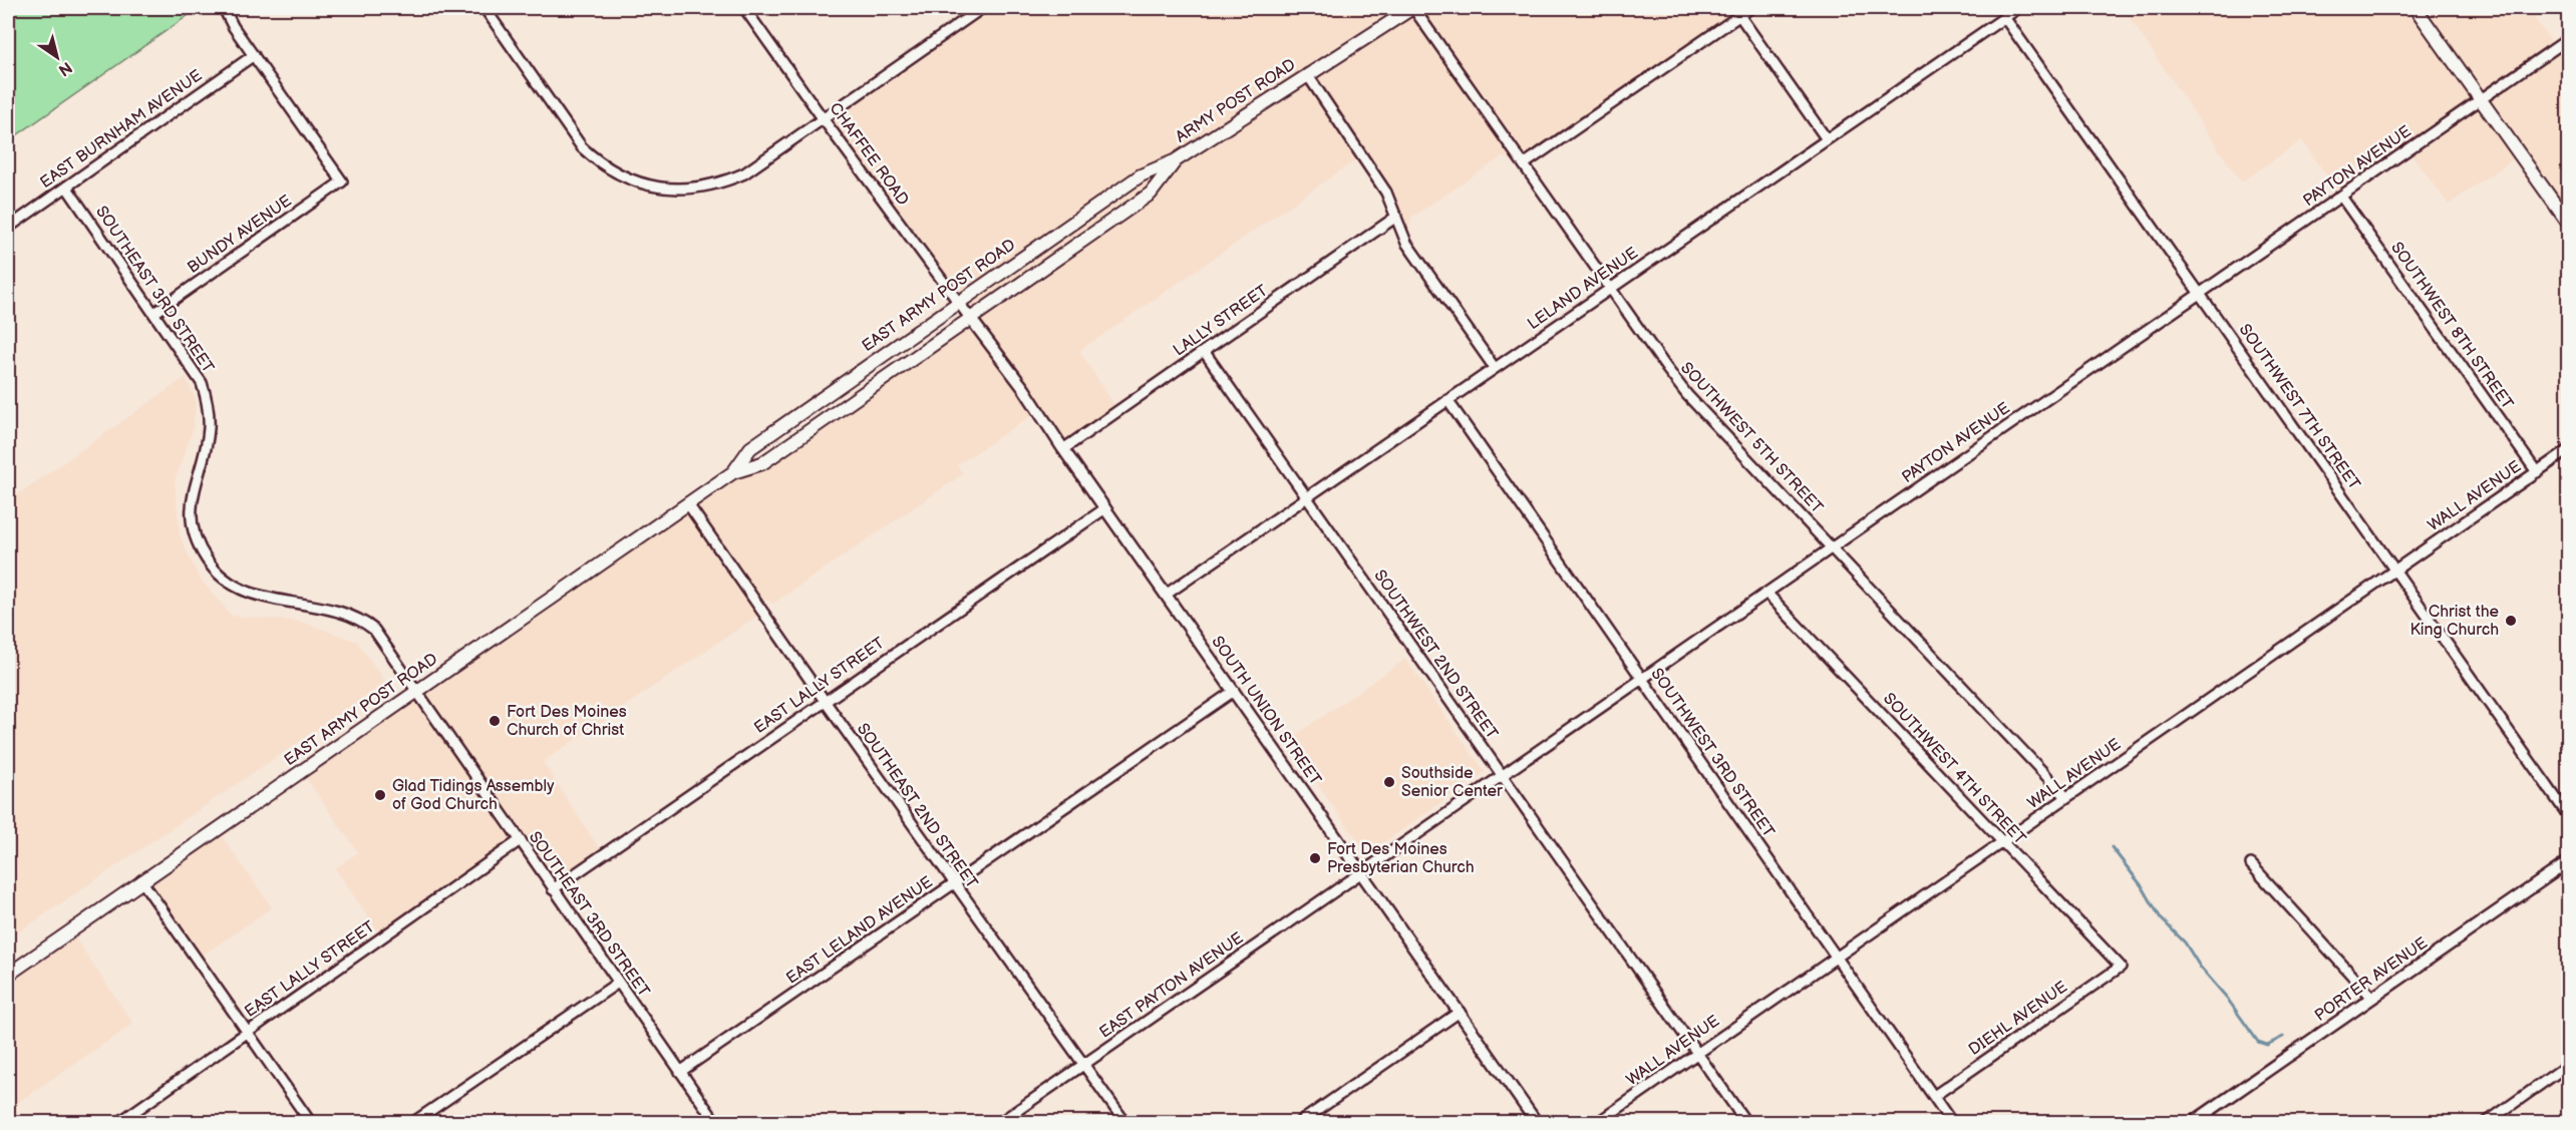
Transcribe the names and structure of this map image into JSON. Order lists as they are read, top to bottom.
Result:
{
  "streets": {
    "main road": ["ARMY POST ROAD", "EAST ARMY POST ROAD"],
    "street": [
      "EAST BURNHAM AVENUE",
      "CHAFFEE ROAD",
      "PAYTON AVENUE",
      "BUNDY AVENUE",
      "LELAND AVENUE",
      "SOUTHEAST 3RD STREET",
      "LALLY STREET",
      "SOUTHWEST 8TH STREET",
      "SOUTHWEST 7TH STREET",
      "SOUTHWEST 5TH STREET",
      "WALL AVENUE",
      "SOUTHWEST 2ND STREET",
      "EAST LALLY STREET",
      "SOUTH UNION STREET",
      "SOUTHWEST 3RD STREET",
      "SOUTHWEST 4TH STREET",
      "SOUTHEAST 2ND STREET",
      "EAST LELAND AVENUE",
      "PORTER AVENUE",
      "EAST PAYTON AVENUE",
      "DIEHL AVENUE"
    ]
  },
  "crossings": [
    ["ARMY POST ROAD", "CHAFFEE ROAD"],
    ["ARMY POST ROAD", "EAST ARMY POST ROAD"],
    ["ARMY POST ROAD", "SOUTHWEST 5TH STREET"],
    ["ARMY POST ROAD", "SOUTH UNION STREET"],
    ["EAST BURNHAM AVENUE", "BUNDY AVENUE"],
    ["EAST BURNHAM AVENUE", "SOUTHEAST 3RD STREET"],
    ["CHAFFEE ROAD", "EAST ARMY POST ROAD"],
    ["CHAFFEE ROAD", "SOUTH UNION STREET"],
    ["PAYTON AVENUE", "SOUTHWEST 8TH STREET"],
    ["PAYTON AVENUE", "SOUTHWEST 7TH STREET"],
    ["PAYTON AVENUE", "SOUTHWEST 5TH STREET"],
    ["PAYTON AVENUE", "SOUTHWEST 2ND STREET"],
    ["PAYTON AVENUE", "SOUTH UNION STREET"],
    ["PAYTON AVENUE", "SOUTHWEST 3RD STREET"],
    ["PAYTON AVENUE", "SOUTHWEST 4TH STREET"],
    ["PAYTON AVENUE", "EAST PAYTON AVENUE"],
    ["BUNDY AVENUE", "SOUTHEAST 3RD STREET"],
    ["LELAND AVENUE", "SOUTHWEST 7TH STREET"],
    ["LELAND AVENUE", "SOUTHWEST 5TH STREET"],
    ["LELAND AVENUE", "SOUTHWEST 2ND STREET"],
    ["LELAND AVENUE", "SOUTH UNION STREET"],
    ["LELAND AVENUE", "SOUTHWEST 3RD STREET"],
    ["SOUTHEAST 3RD STREET", "EAST ARMY POST ROAD"],
    ["SOUTHEAST 3RD STREET", "EAST LALLY STREET"],
    ["SOUTHEAST 3RD STREET", "EAST LELAND AVENUE"],
    ["EAST ARMY POST ROAD", "SOUTH UNION STREET"],
    ["EAST ARMY POST ROAD", "SOUTHEAST 2ND STREET"],
    ["LALLY STREET", "SOUTHWEST 2ND STREET"],
    ["LALLY STREET", "SOUTH UNION STREET"],
    ["SOUTHWEST 8TH STREET", "WALL AVENUE"],
    ["SOUTHWEST 7TH STREET", "WALL AVENUE"],
    ["SOUTHWEST 5TH STREET", "WALL AVENUE"],
    ["WALL AVENUE", "SOUTHWEST 2ND STREET"],
    ["WALL AVENUE", "SOUTHWEST 3RD STREET"],
    ["WALL AVENUE", "SOUTHWEST 4TH STREET"],
    ["EAST LALLY STREET", "SOUTH UNION STREET"],
    ["EAST LALLY STREET", "SOUTHEAST 2ND STREET"],
    ["SOUTH UNION STREET", "EAST LELAND AVENUE"],
    ["SOUTH UNION STREET", "EAST PAYTON AVENUE"],
    ["SOUTHWEST 3RD STREET", "DIEHL AVENUE"],
    ["SOUTHWEST 4TH STREET", "DIEHL AVENUE"],
    ["SOUTHEAST 2ND STREET", "EAST LELAND AVENUE"],
    ["SOUTHEAST 2ND STREET", "EAST PAYTON AVENUE"]
  ],
  "places": [
    "Christ the King Church",
    "Fort Des Moines Church of Christ",
    "Southside Senior Center",
    "Glad Tidings Assembly of God Church",
    "Fort Des Moines Presbyterian Church"
  ],
  "north": "bottom right"
}
